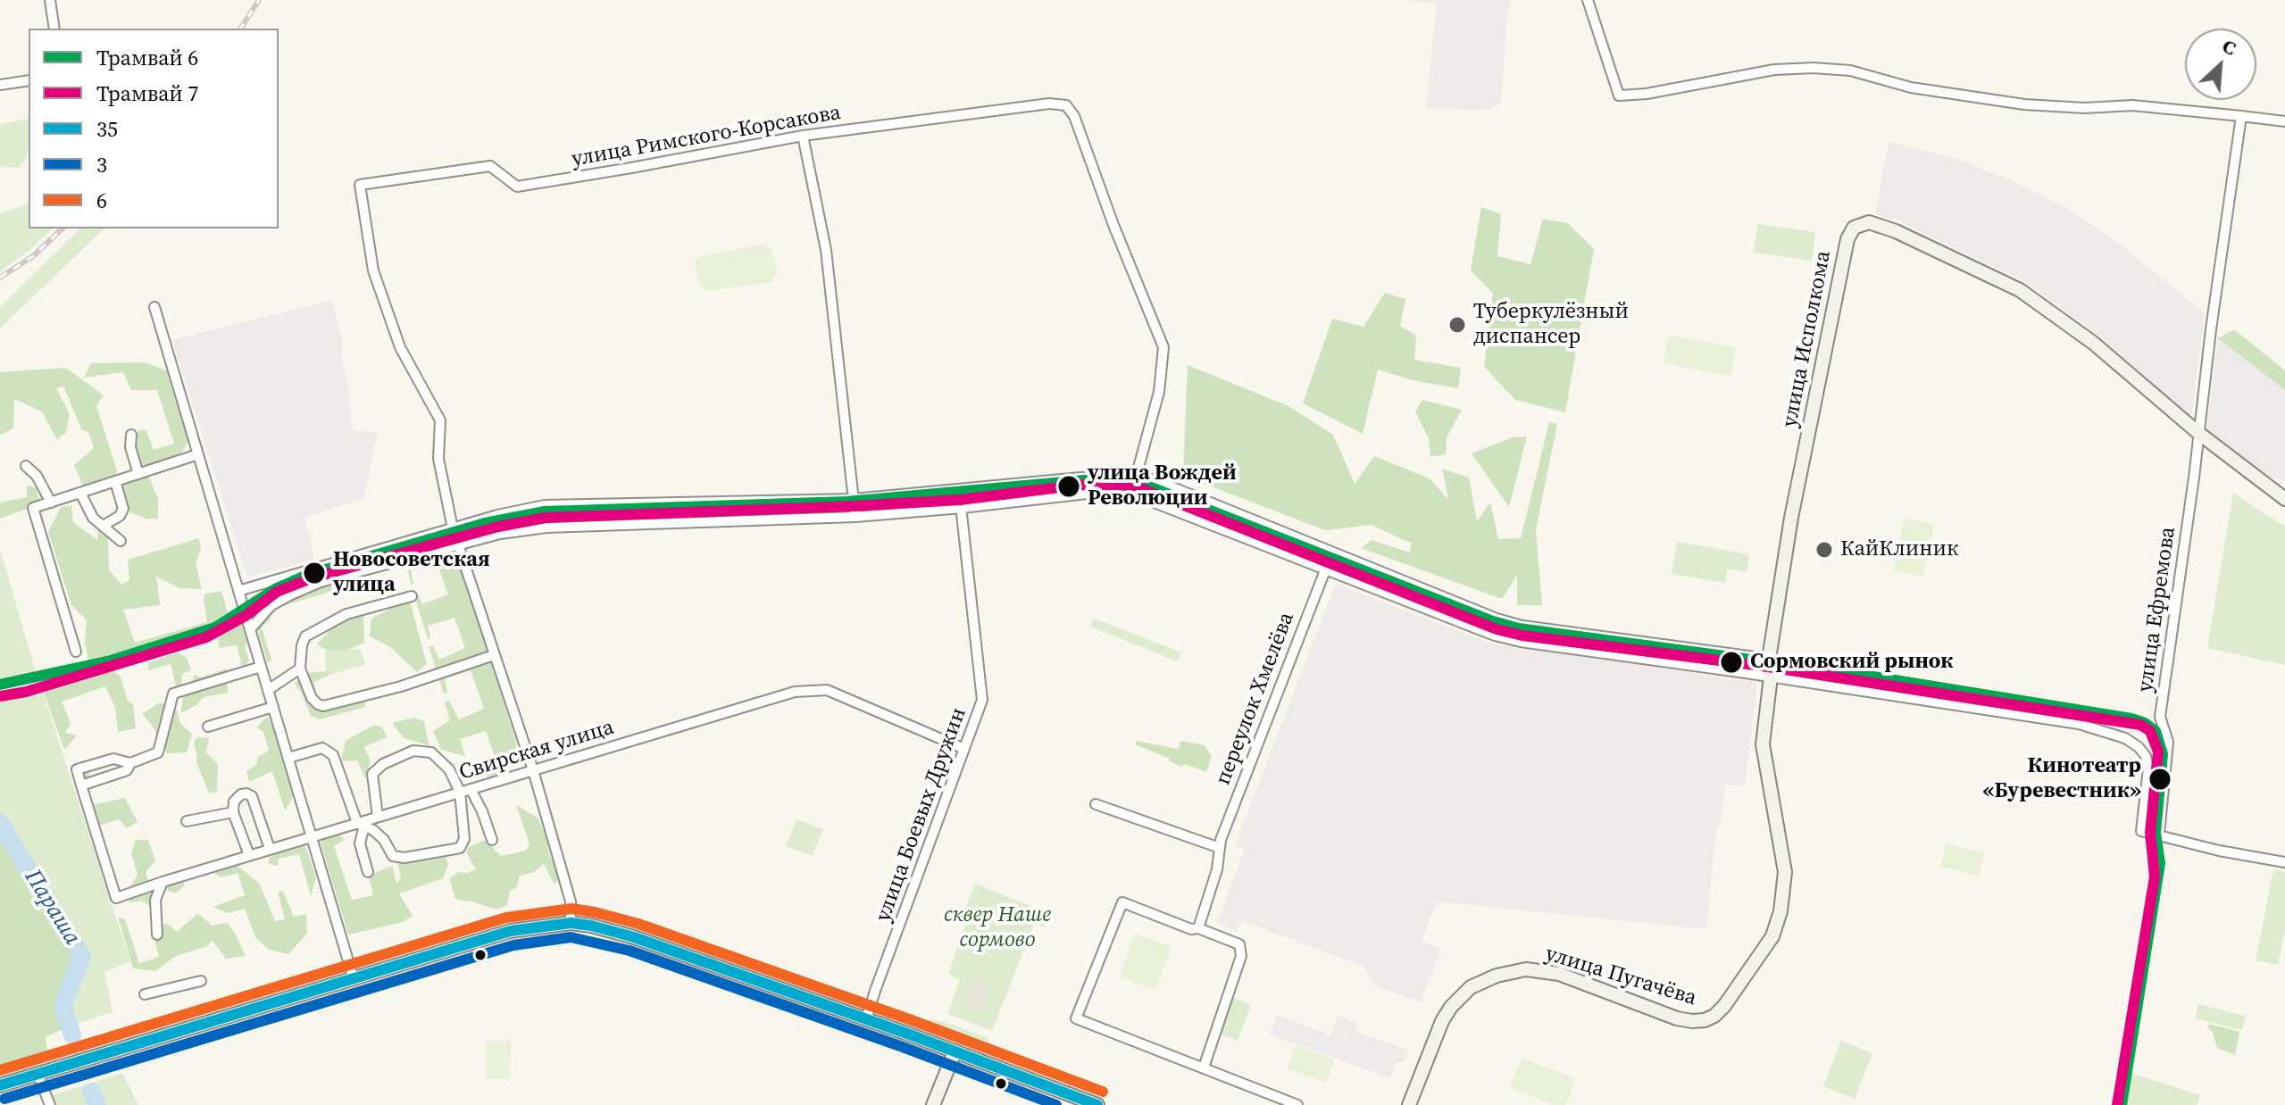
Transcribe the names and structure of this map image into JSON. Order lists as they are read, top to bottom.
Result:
{
  "streets": {
    "street": [
      "улица Римского-Корсакова",
      "улица Исполкома",
      "улица Ефремова",
      "переулок Хмелёва",
      "Свирская улица",
      "улица Боевых Дружин",
      "улица Пугачёва"
    ]
  },
  "crossings": [
    ["улица Исполкома", "улица Ефремова"],
    ["улица Исполкома", "улица Пугачёва"],
    ["Свирская улица", "улица Боевых Дружин"]
  ],
  "water": ["Параша"],
  "parks": ["сквер Наше сормово"],
  "places": [
    "Туберкулёзный диспансер",
    "улица Вождей Революции",
    "КайКлиник",
    "Новосоветская улица",
    "Сормовский рынок",
    "Кинотеатр «Буревестник»"
  ],
  "lines": [
    "tram line 6",
    "tram line 7",
    "transit line 6",
    "transit line 35",
    "transit line 3"
  ],
  "legend": [
    "Трамвай 6",
    "Трамвай 7",
    "35",
    "3",
    "6"
  ],
  "north": "top right"
}
